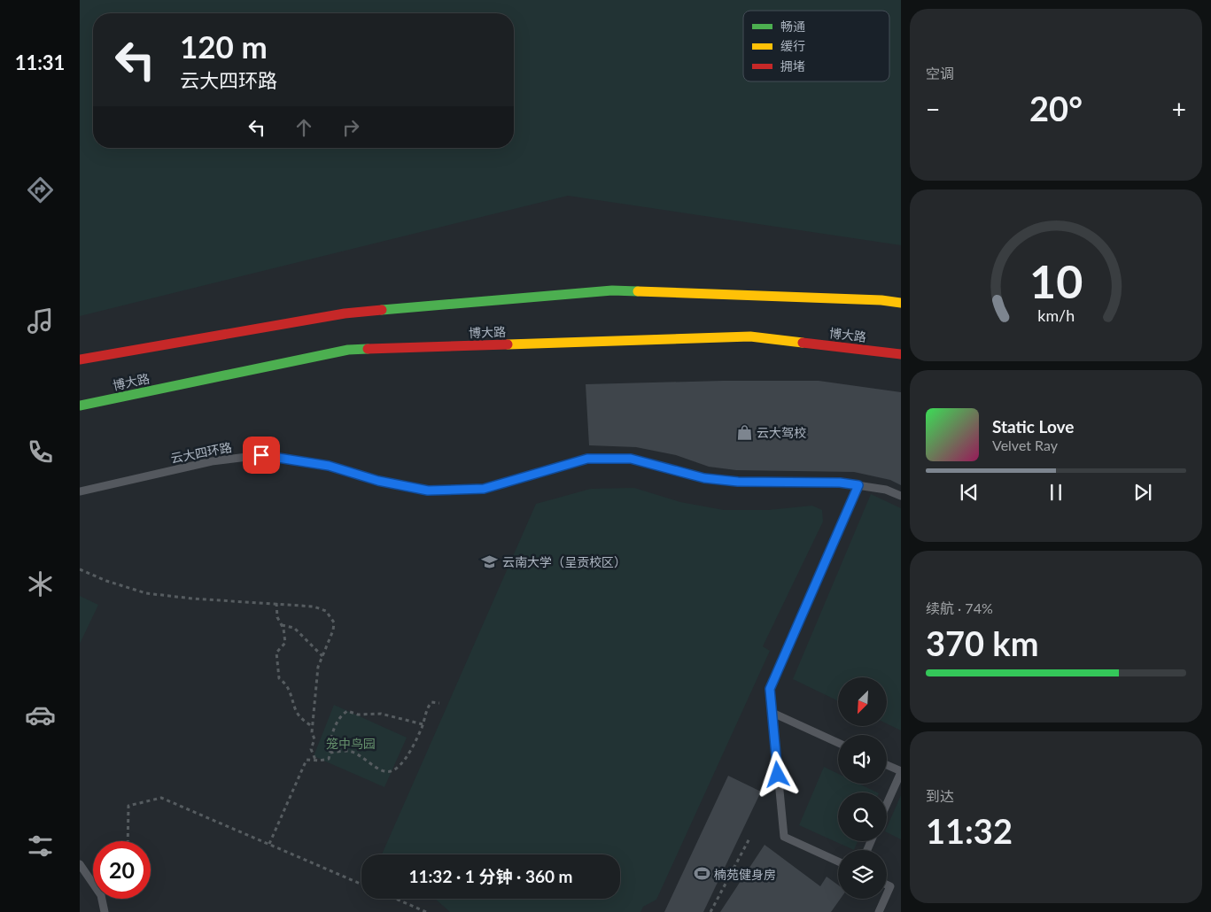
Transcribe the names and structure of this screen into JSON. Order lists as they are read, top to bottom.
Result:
{
  "streets": {
    "main road": ["博大路"],
    "lane": ["云大四环路"]
  },
  "parks": ["笼中鸟园"],
  "places": {
    "shop": ["云大驾校"],
    "school or university": ["云南大学（呈贡校区）"],
    "sports": ["楠苑健身房"]
  },
  "legend": ["畅通", "缓行", "拥堵"],
  "north": "bottom left",
  "page": {
    "tabs": "11:31",
    "tile": [
      "空调",
      ["续航 · 74%", "370 km"],
      ["到达", "11:32"]
    ],
    "turn": ["120 m", "云大四环路"],
    "heat": ["−", "20°", "+"],
    "song": ["Static Love", "Velvet Ray"],
    "limit": "20",
    "trip": "11:32 · 1 分钟 · 360 m",
    "gauge": ["10", "km/h"]
  }
}
